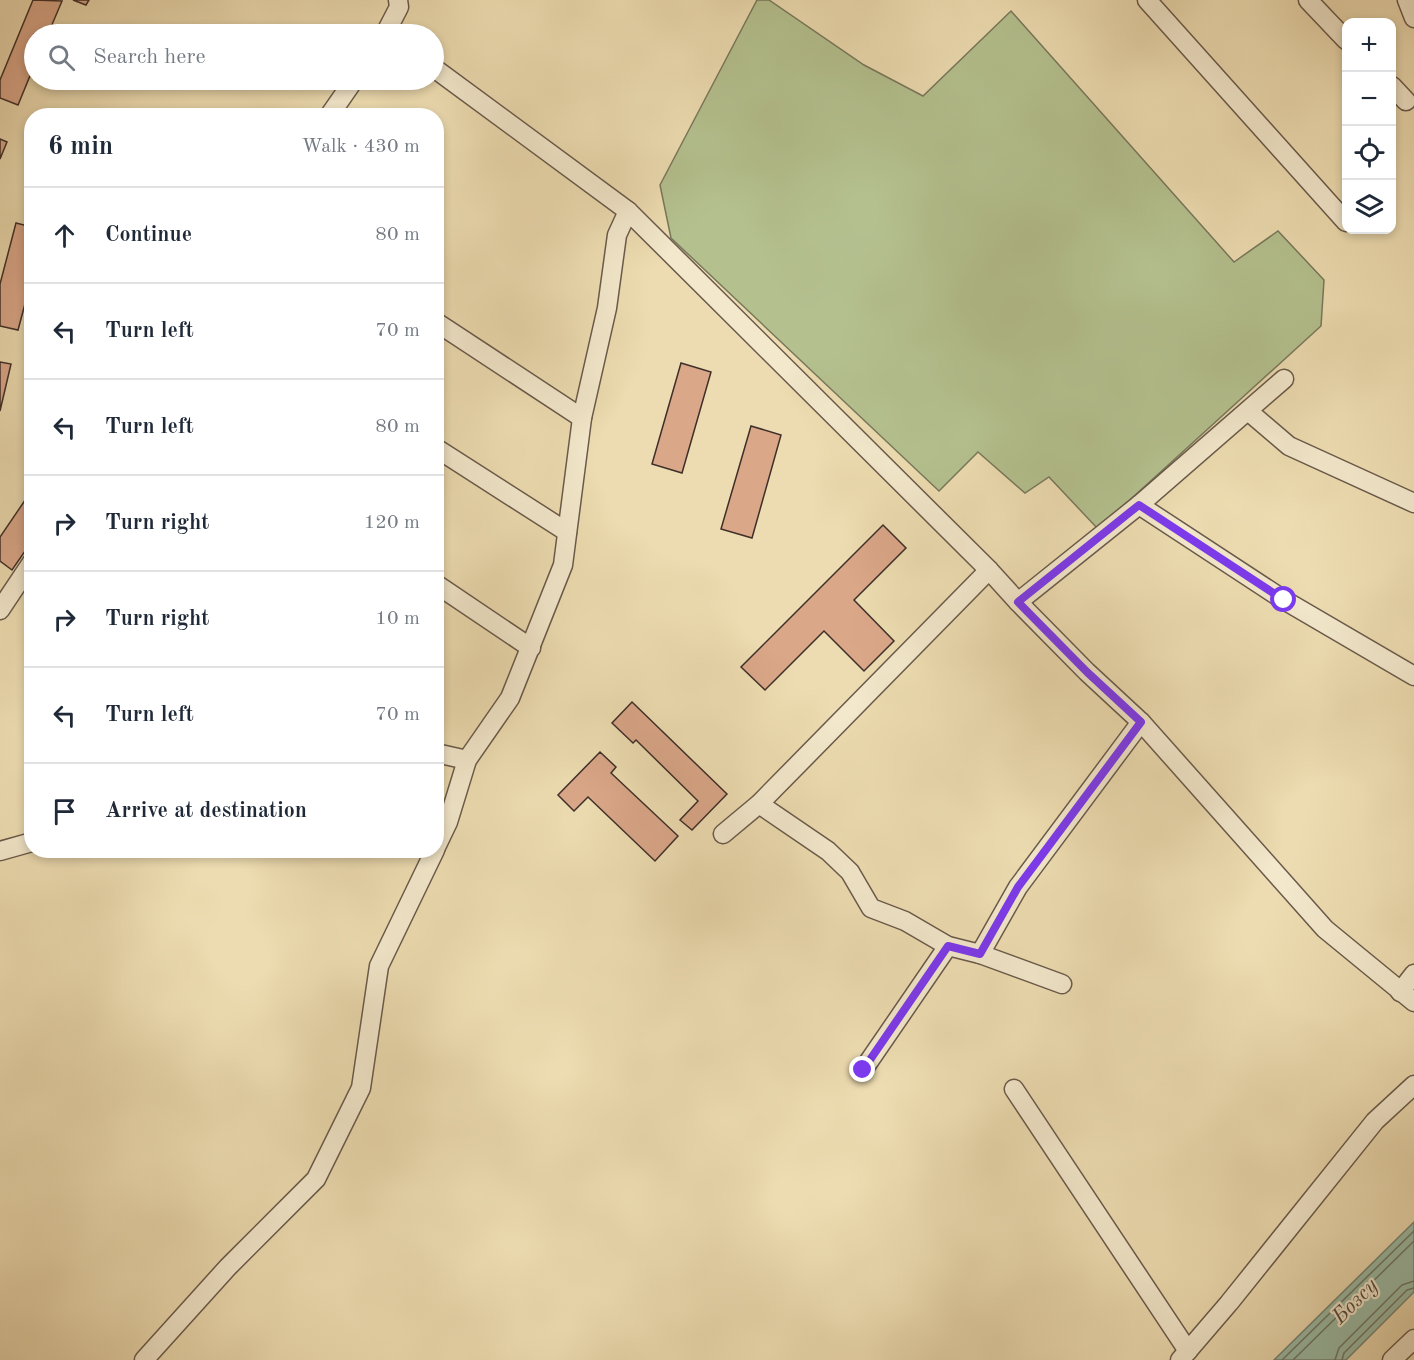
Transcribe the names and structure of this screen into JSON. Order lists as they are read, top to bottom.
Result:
{
  "water": ["Бозсу"],
  "page": {
    "map_buttons": ["+", "−"],
    "search": "Search here",
    "heading": ["6 min", "Walk · 430 m"],
    "list": [
      ["Continue", "80 m"],
      ["Turn left", "70 m"],
      ["Turn left", "80 m"],
      ["Turn right", "120 m"],
      ["Turn right", "10 m"],
      ["Turn left", "70 m"],
      "Arrive at destination"
    ]
  }
}
